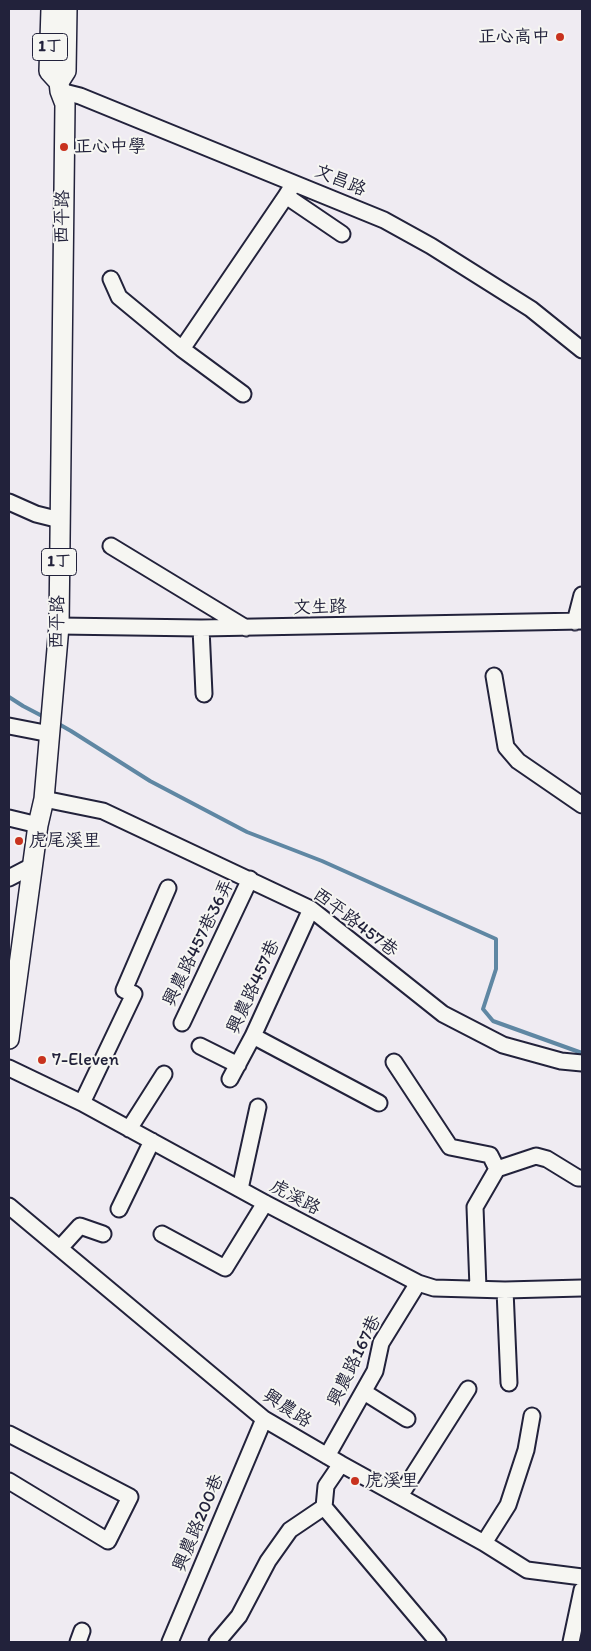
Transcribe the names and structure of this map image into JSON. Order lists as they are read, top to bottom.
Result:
{
  "streets": {
    "main road": ["1丁", "西平路"],
    "street": [
      "文昌路",
      "文生路",
      "西平路457巷",
      "興農路457巷36弄",
      "興農路457巷",
      "虎溪路",
      "興農路167巷",
      "興農路",
      "興農路200巷"
    ]
  },
  "crossings": [
    ["文昌路", "西平路"],
    ["西平路", "文生路"],
    ["西平路", "西平路457巷"],
    ["西平路457巷", "興農路457巷36弄"],
    ["西平路457巷", "興農路457巷"],
    ["虎溪路", "興農路167巷"],
    ["興農路167巷", "興農路"],
    ["興農路", "興農路200巷"]
  ],
  "places": [
    "正心高中",
    "正心中學",
    "虎尾溪里",
    "7-Eleven",
    "虎溪里"
  ]
}
